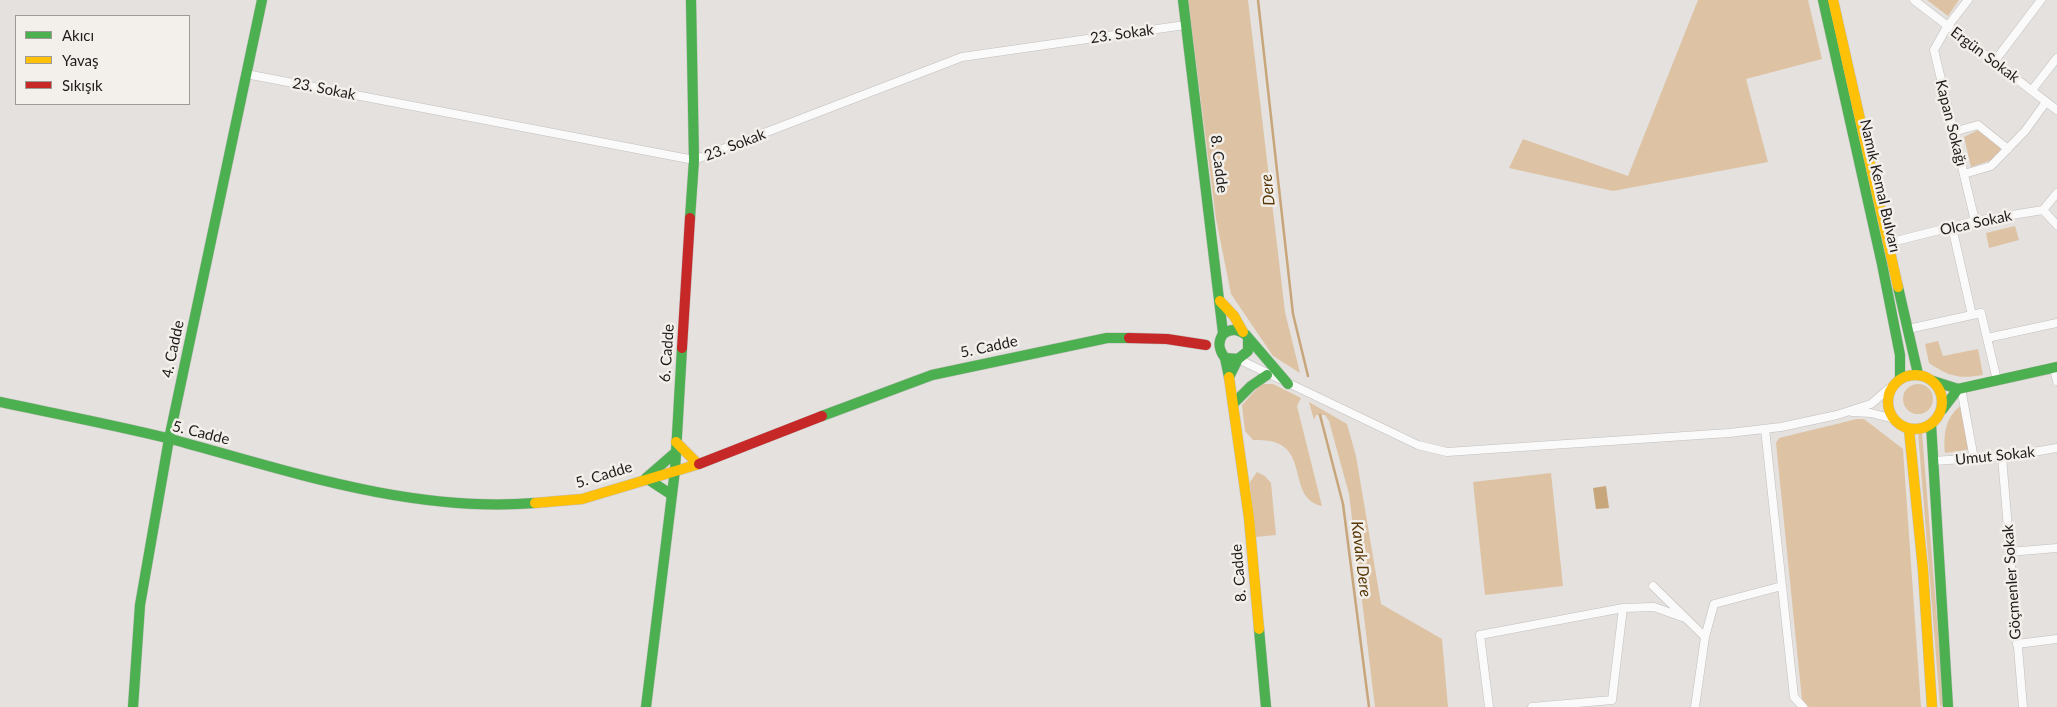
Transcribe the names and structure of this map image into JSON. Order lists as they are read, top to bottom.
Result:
{
  "streets": {
    "street": [
      "23. Sokak",
      "Ergün Sokak",
      "Kapan Sokağı",
      "8. Cadde",
      "Namık Kemal Bulvarı",
      "Olca Sokak",
      "5. Cadde",
      "4. Cadde",
      "6. Cadde",
      "Umut Sokak",
      "Göçmenler Sokak"
    ]
  },
  "crossings": [
    ["23. Sokak", "8. Cadde"],
    ["23. Sokak", "4. Cadde"],
    ["23. Sokak", "6. Cadde"],
    ["Ergün Sokak", "Kapan Sokağı"],
    ["Kapan Sokağı", "Olca Sokak"],
    ["Namık Kemal Bulvarı", "Olca Sokak"],
    ["5. Cadde", "4. Cadde"],
    ["5. Cadde", "6. Cadde"],
    ["Umut Sokak", "Göçmenler Sokak"]
  ],
  "water": ["Dere", "Kavak Dere"],
  "legend": ["Akıcı", "Yavaş", "Sıkışık"]
}
